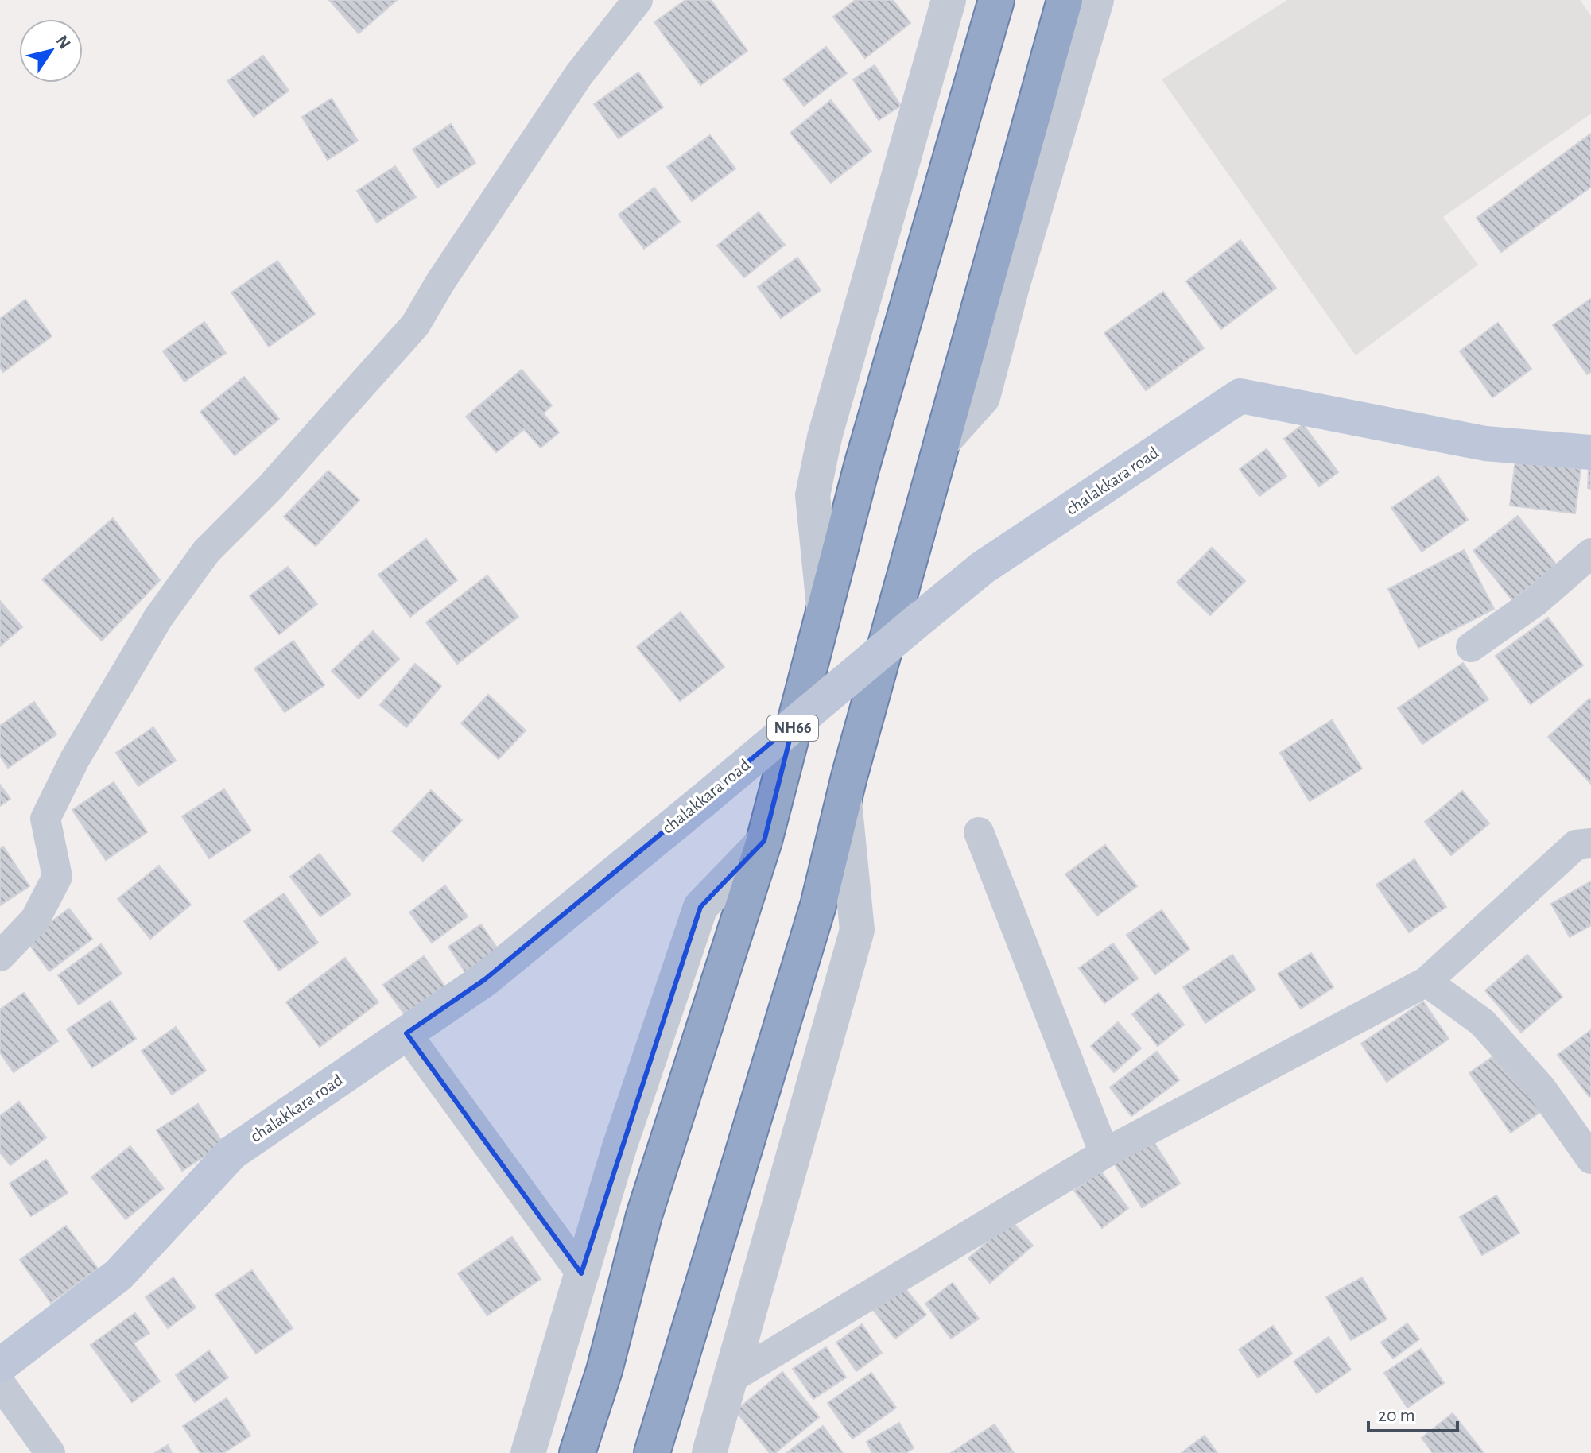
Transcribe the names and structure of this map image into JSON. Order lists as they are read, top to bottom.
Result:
{
  "streets": {
    "highway": ["NH66"],
    "main road": ["chalakkara road"]
  },
  "scale_bar": "20 m",
  "north": "top right"
}
